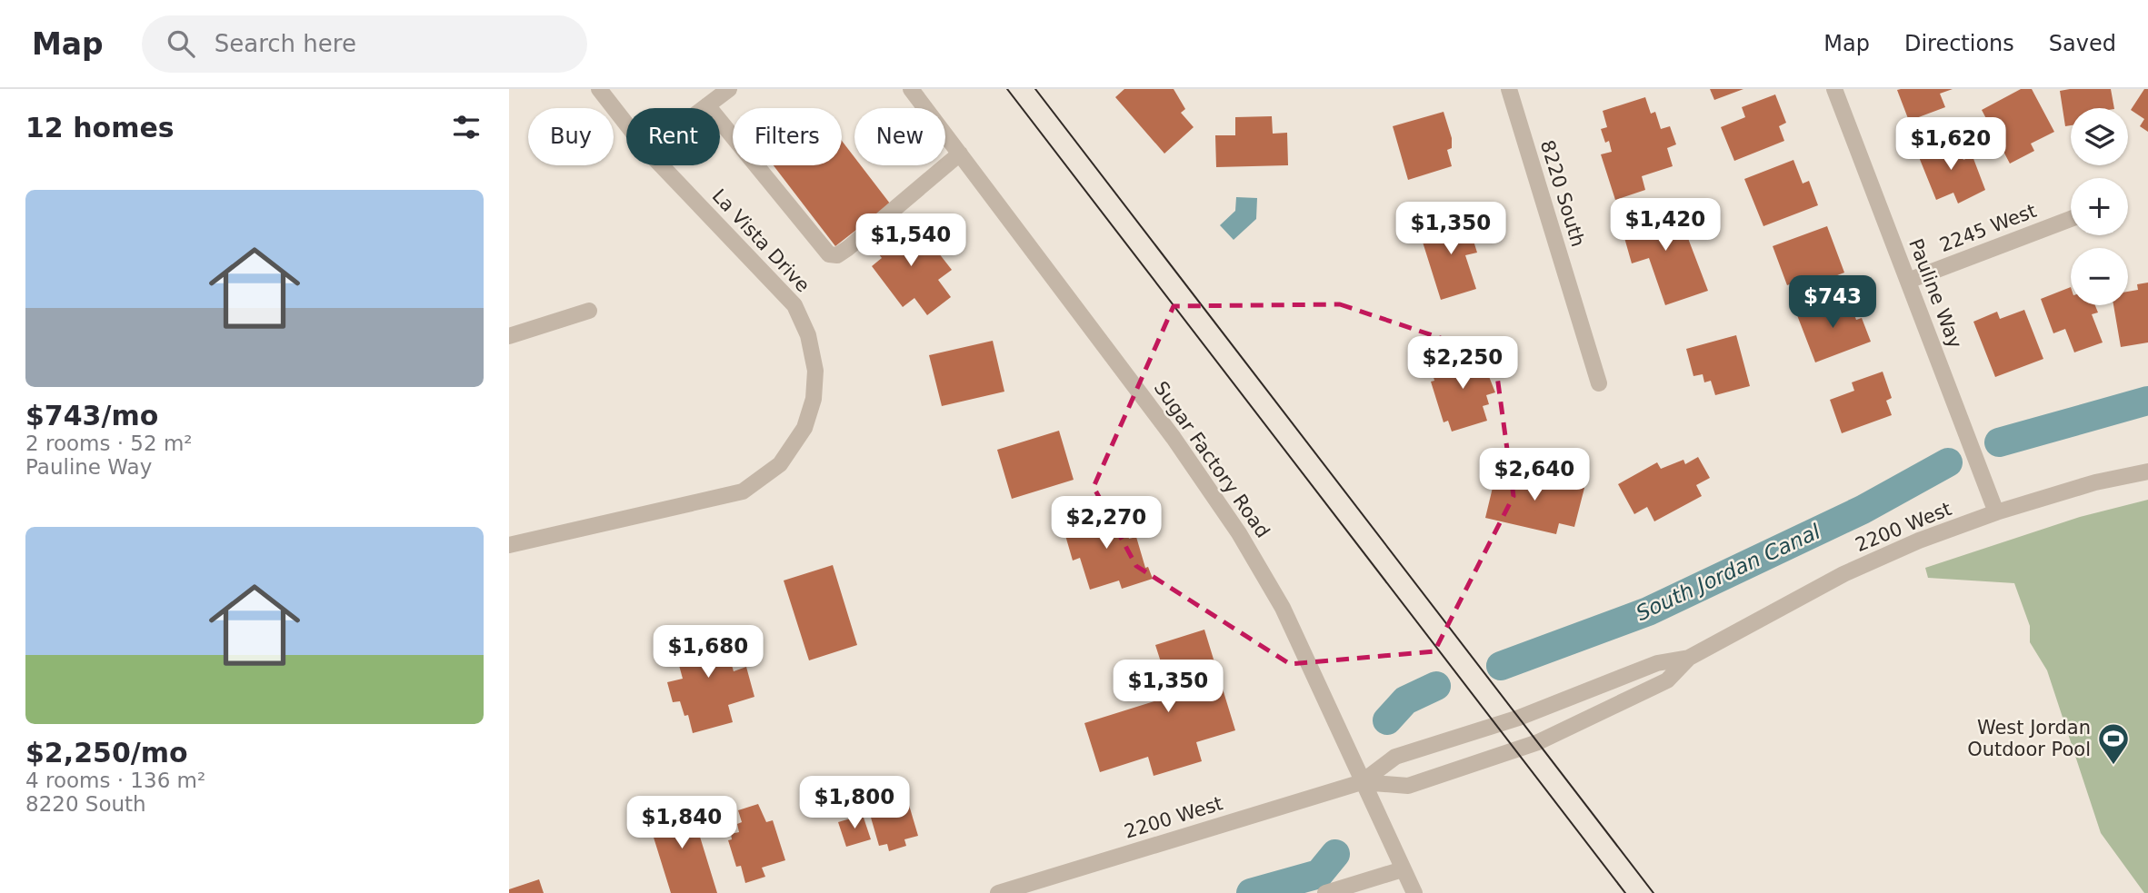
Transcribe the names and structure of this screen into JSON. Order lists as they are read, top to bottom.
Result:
{
  "streets": {
    "street": [
      "8220 South",
      "2245 West",
      "La Vista Drive",
      "Pauline Way",
      "Sugar Factory Road",
      "2200 West"
    ]
  },
  "crossings": [
    ["2245 West", "Pauline Way"],
    ["Pauline Way", "2200 West"],
    ["Sugar Factory Road", "2200 West"]
  ],
  "water": ["South Jordan Canal"],
  "places": {
    "sports": ["West Jordan Outdoor Pool"]
  },
  "page": {
    "header": "Map",
    "search": "Search here",
    "nav": ["Map", "Directions", "Saved"],
    "heading": "12 homes",
    "map_buttons": ["+", "−"],
    "chip": [
      "Buy",
      "Rent",
      "Filters",
      "New"
    ],
    "price": [
      "$1,620",
      "$1,420",
      "$1,350",
      "$1,540",
      "$743",
      "$2,250",
      "$2,640",
      "$2,270",
      "$1,680",
      "$1,350",
      "$1,800",
      "$1,840"
    ],
    "list": [
      {
        "name": "$743/mo",
        "note": "2 rooms · 52 m² · Pauline Way"
      },
      {
        "name": "$2,250/mo",
        "note": "4 rooms · 136 m² · 8220 South"
      }
    ]
  }
}
